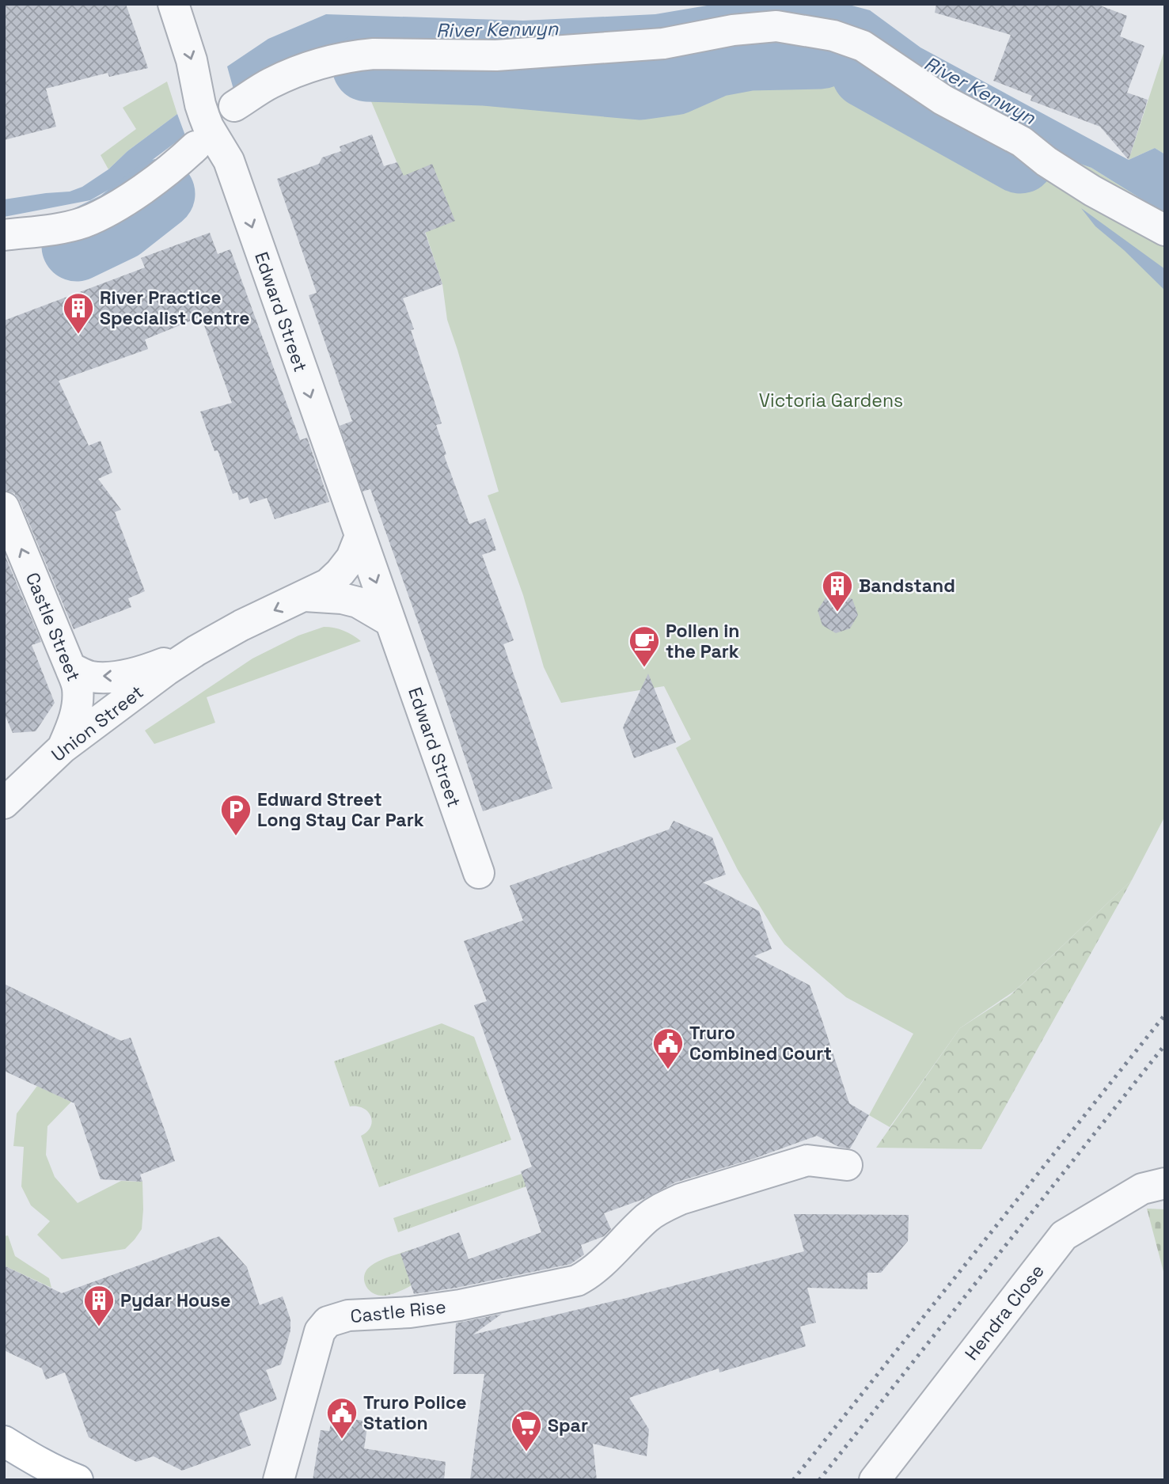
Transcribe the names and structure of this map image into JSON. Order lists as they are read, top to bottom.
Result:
{
  "streets": {
    "street": [
      "Edward Street",
      "Castle Street",
      "Union Street",
      "Castle Rise",
      "Hendra Close"
    ]
  },
  "crossings": [
    ["Edward Street", "Union Street"],
    ["Castle Street", "Union Street"]
  ],
  "one_way": ["Edward Street", "Castle Street"],
  "water": ["River Kenwyn"],
  "parks": ["Victoria Gardens"],
  "places": {
    "building": ["River Practice Specialist Centre", "Bandstand", "Pydar House"],
    "cafe": ["Pollen in the Park"],
    "parking": ["Edward Street Long Stay Car Park"],
    "public building": ["Truro Combined Court", "Truro Police Station"],
    "supermarket": ["Spar"]
  }
}
